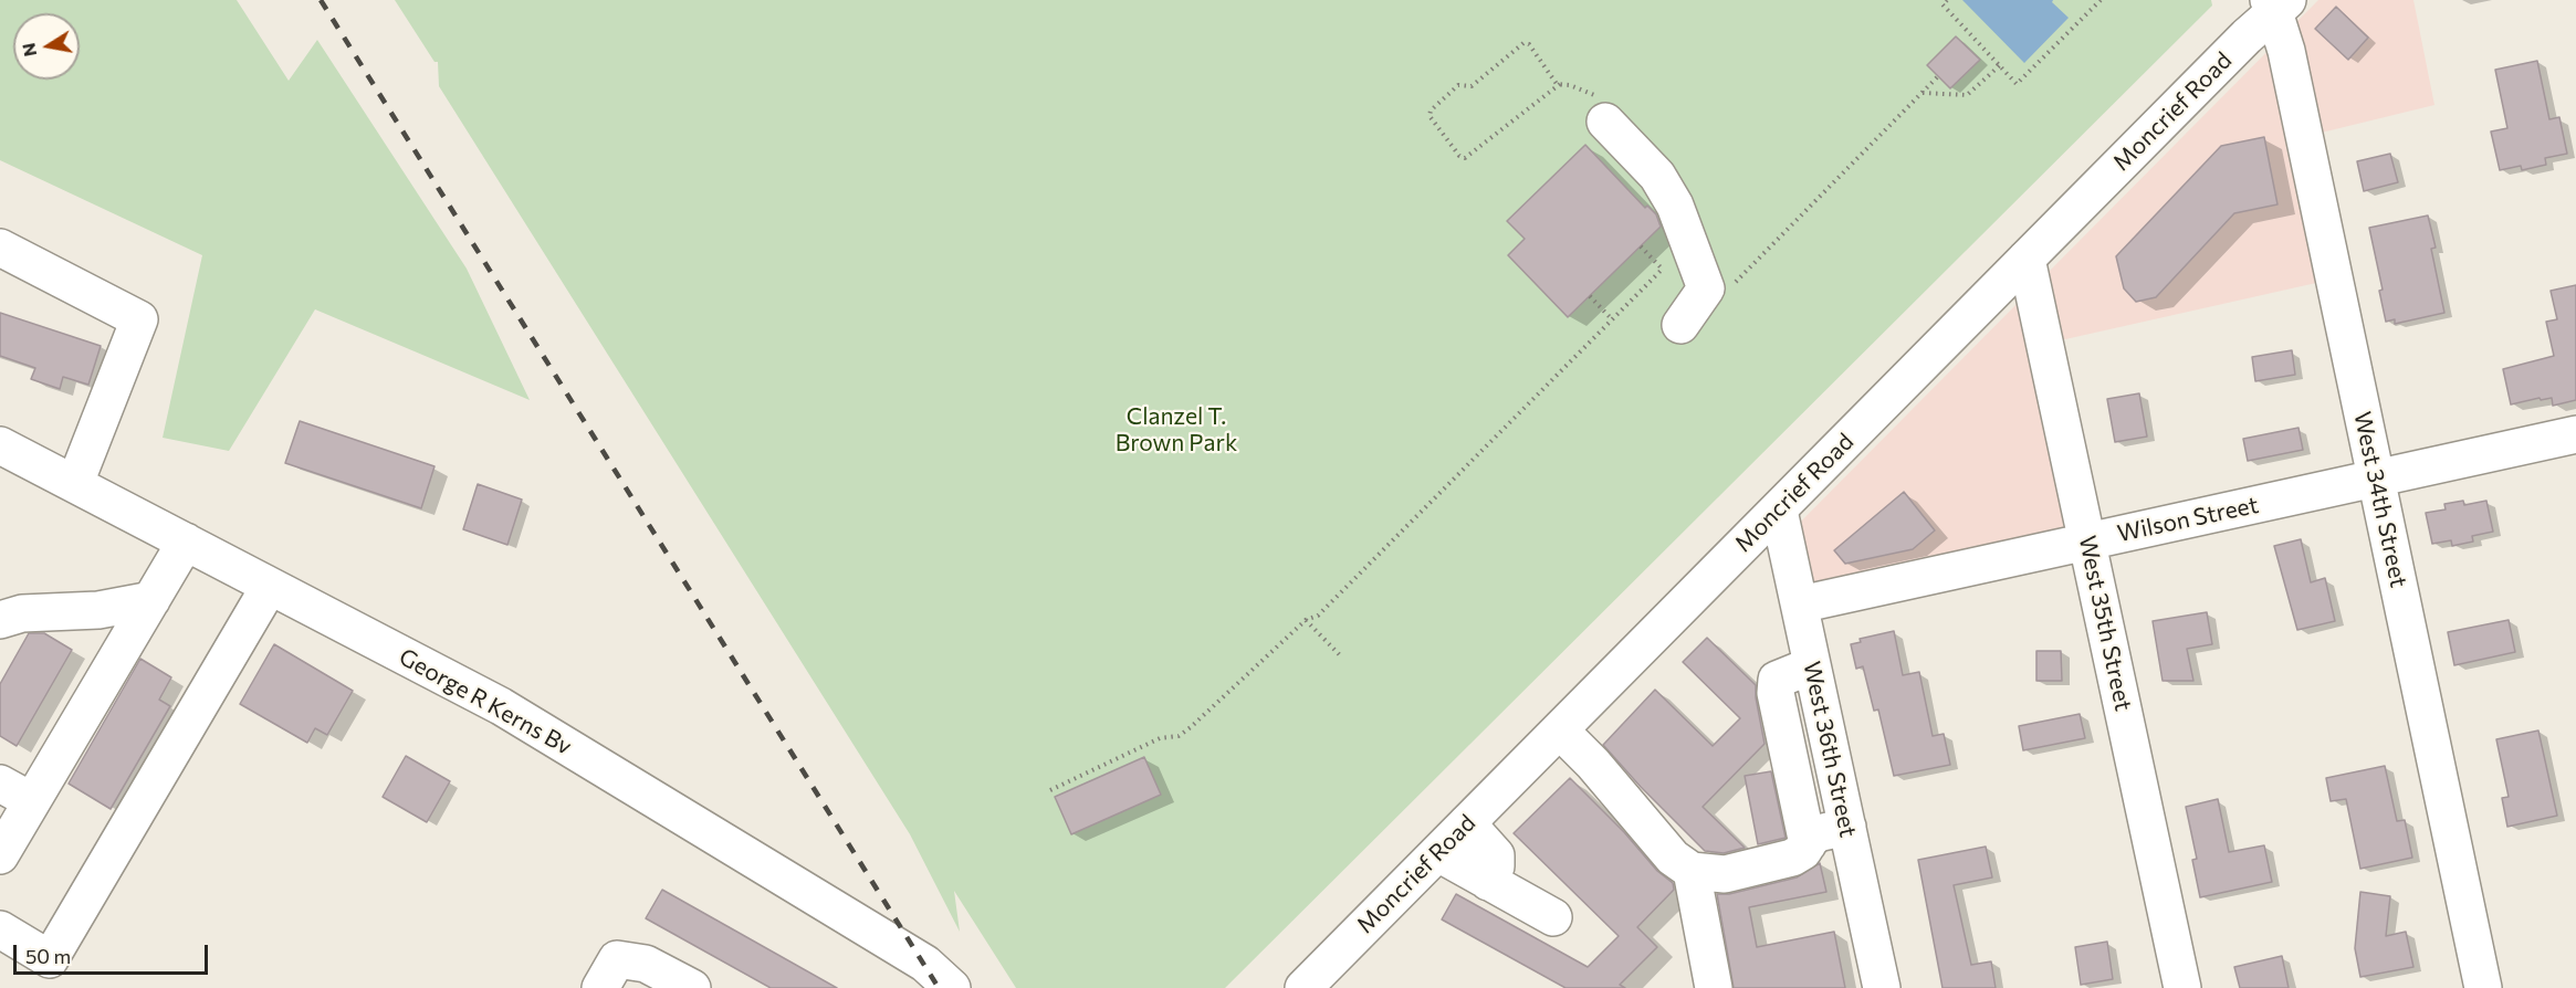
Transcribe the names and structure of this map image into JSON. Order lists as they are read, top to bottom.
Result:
{
  "streets": {
    "street": [
      "Moncrief Road",
      "West 34th Street",
      "Wilson Street",
      "West 35th Street",
      "George R Kerns Bv",
      "West 36th Street"
    ]
  },
  "crossings": [
    ["Moncrief Road", "West 34th Street"],
    ["Moncrief Road", "West 35th Street"],
    ["Moncrief Road", "West 36th Street"],
    ["West 34th Street", "Wilson Street"],
    ["Wilson Street", "West 35th Street"],
    ["Wilson Street", "West 36th Street"]
  ],
  "parks": ["Clanzel T. Brown Park"],
  "scale_bar": "50 m",
  "north": "left"
}
